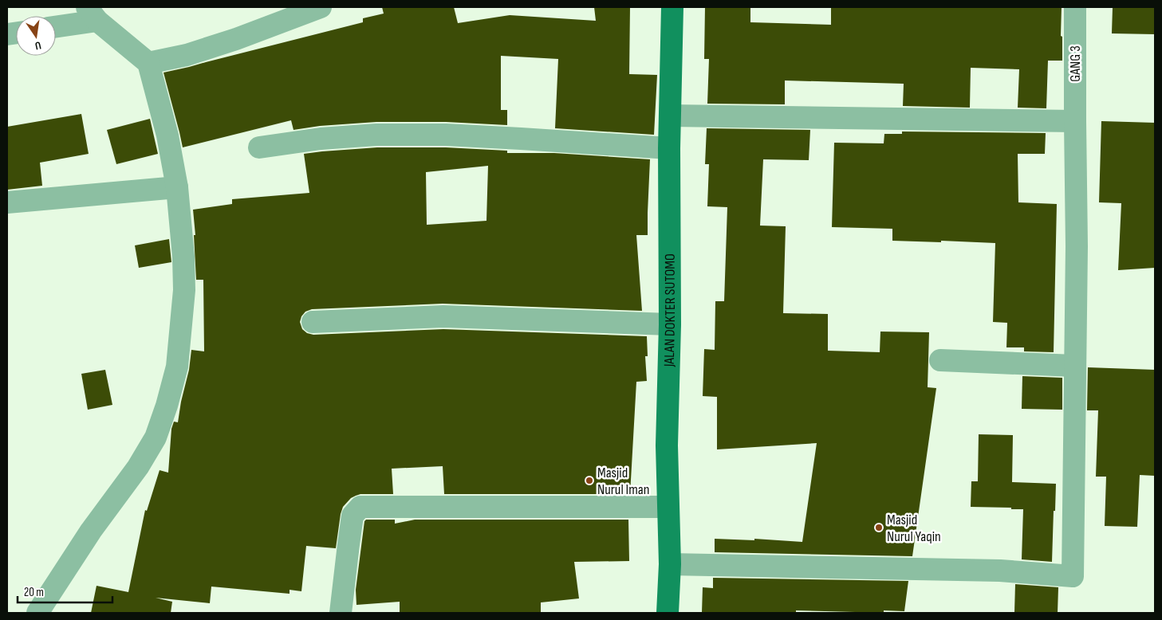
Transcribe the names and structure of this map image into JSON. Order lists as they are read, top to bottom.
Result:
{
  "streets": {
    "main road": ["JALAN DOKTER SUTOMO"],
    "street": ["GANG 3"]
  },
  "crossings": [
    ["GANG 3", "JALAN DOKTER SUTOMO"]
  ],
  "places": ["Masjid Nurul Iman", "Masjid Nurul Yaqin"],
  "scale_bar": "20 m",
  "north": "bottom"
}
